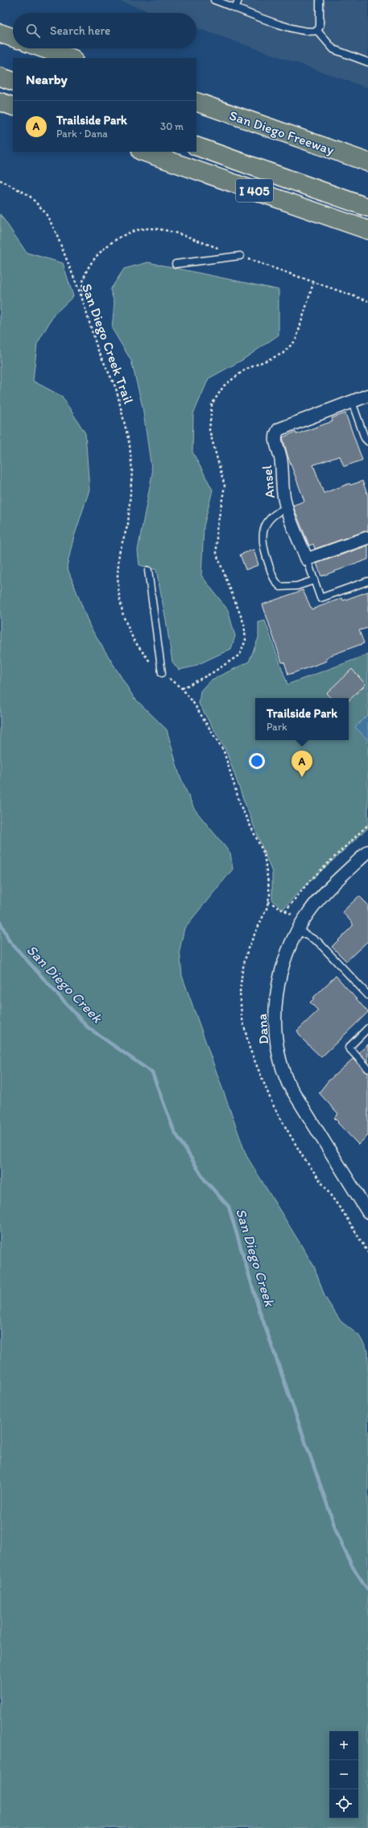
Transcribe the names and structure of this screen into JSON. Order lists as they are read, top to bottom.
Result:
{
  "streets": {
    "highway": ["San Diego Freeway", "I 405"],
    "street": ["Ansel", "Dana"],
    "path": ["San Diego Creek Trail"]
  },
  "water": ["San Diego Creek"],
  "page": {
    "search": "Search here",
    "heading": "Nearby",
    "list": [
      {
        "mark": "A",
        "name": "Trailside Park",
        "note": "Park · Dana",
        "value": "30 m"
      }
    ],
    "popup": ["Trailside Park", "Park"],
    "pins": "A",
    "map_buttons": ["+", "−"]
  }
}
